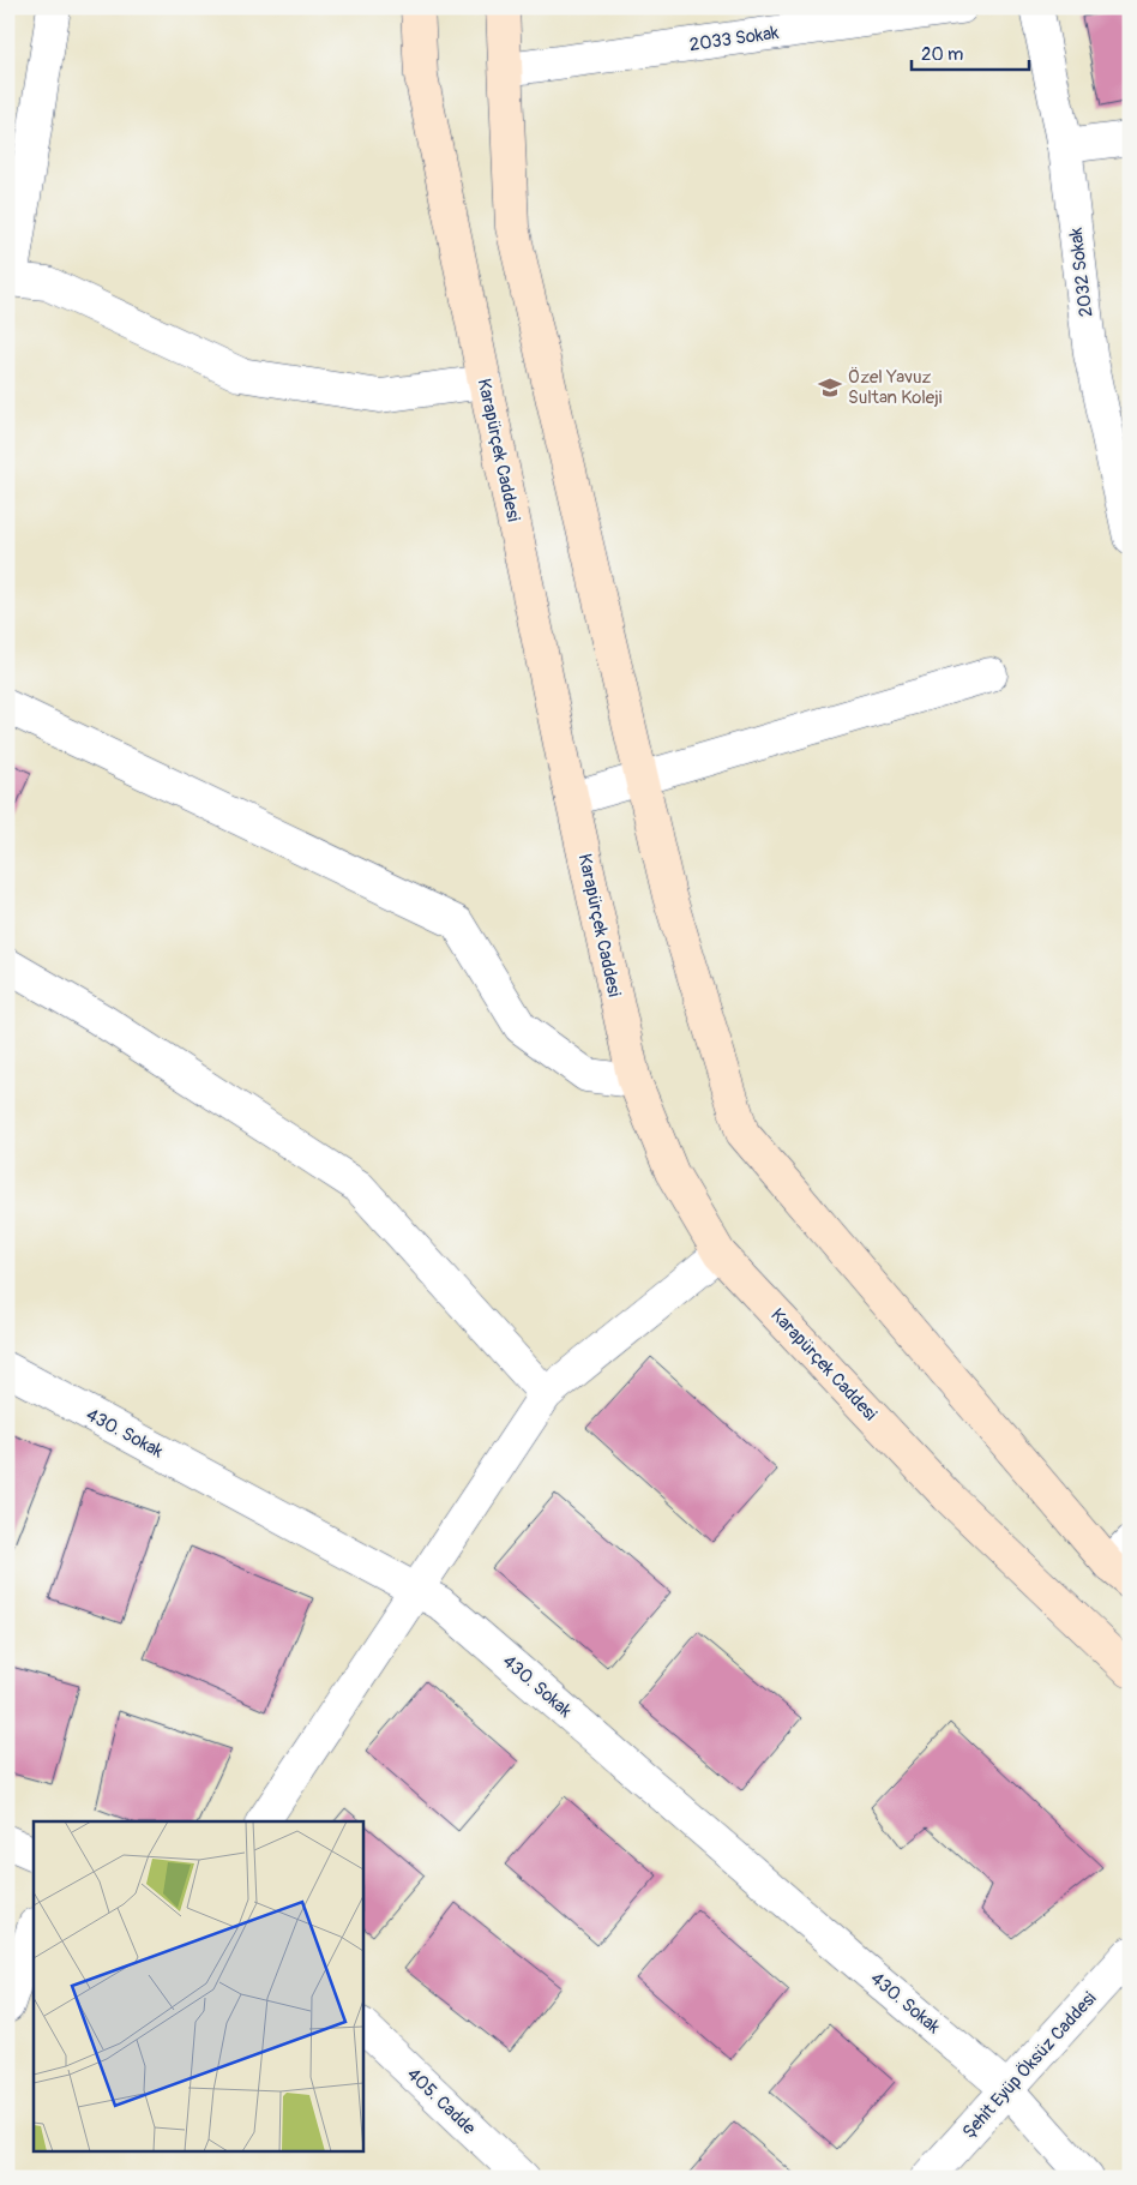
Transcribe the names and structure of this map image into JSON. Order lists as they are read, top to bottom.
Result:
{
  "streets": {
    "main road": ["Karapürçek Caddesi"],
    "street": [
      "2033 Sokak",
      "2032 Sokak",
      "430. Sokak",
      "Şehit Eyüp Öksüz Caddesi",
      "405. Cadde"
    ]
  },
  "crossings": [
    ["430. Sokak", "Şehit Eyüp Öksüz Caddesi"]
  ],
  "places": {
    "school or university": ["Özel Yavuz Sultan Koleji"]
  },
  "scale_bar": "20 m"
}
